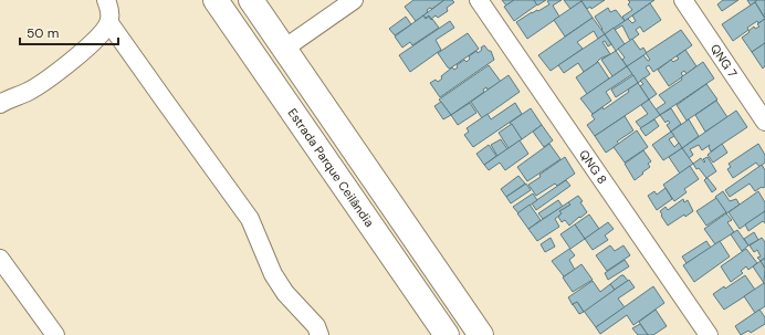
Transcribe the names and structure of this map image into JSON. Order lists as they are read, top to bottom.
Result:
{
  "streets": {
    "highway": ["Estrada Parque Ceilândia"],
    "street": ["QNG 7", "QNG 8"]
  },
  "scale_bar": "50 m"
}
